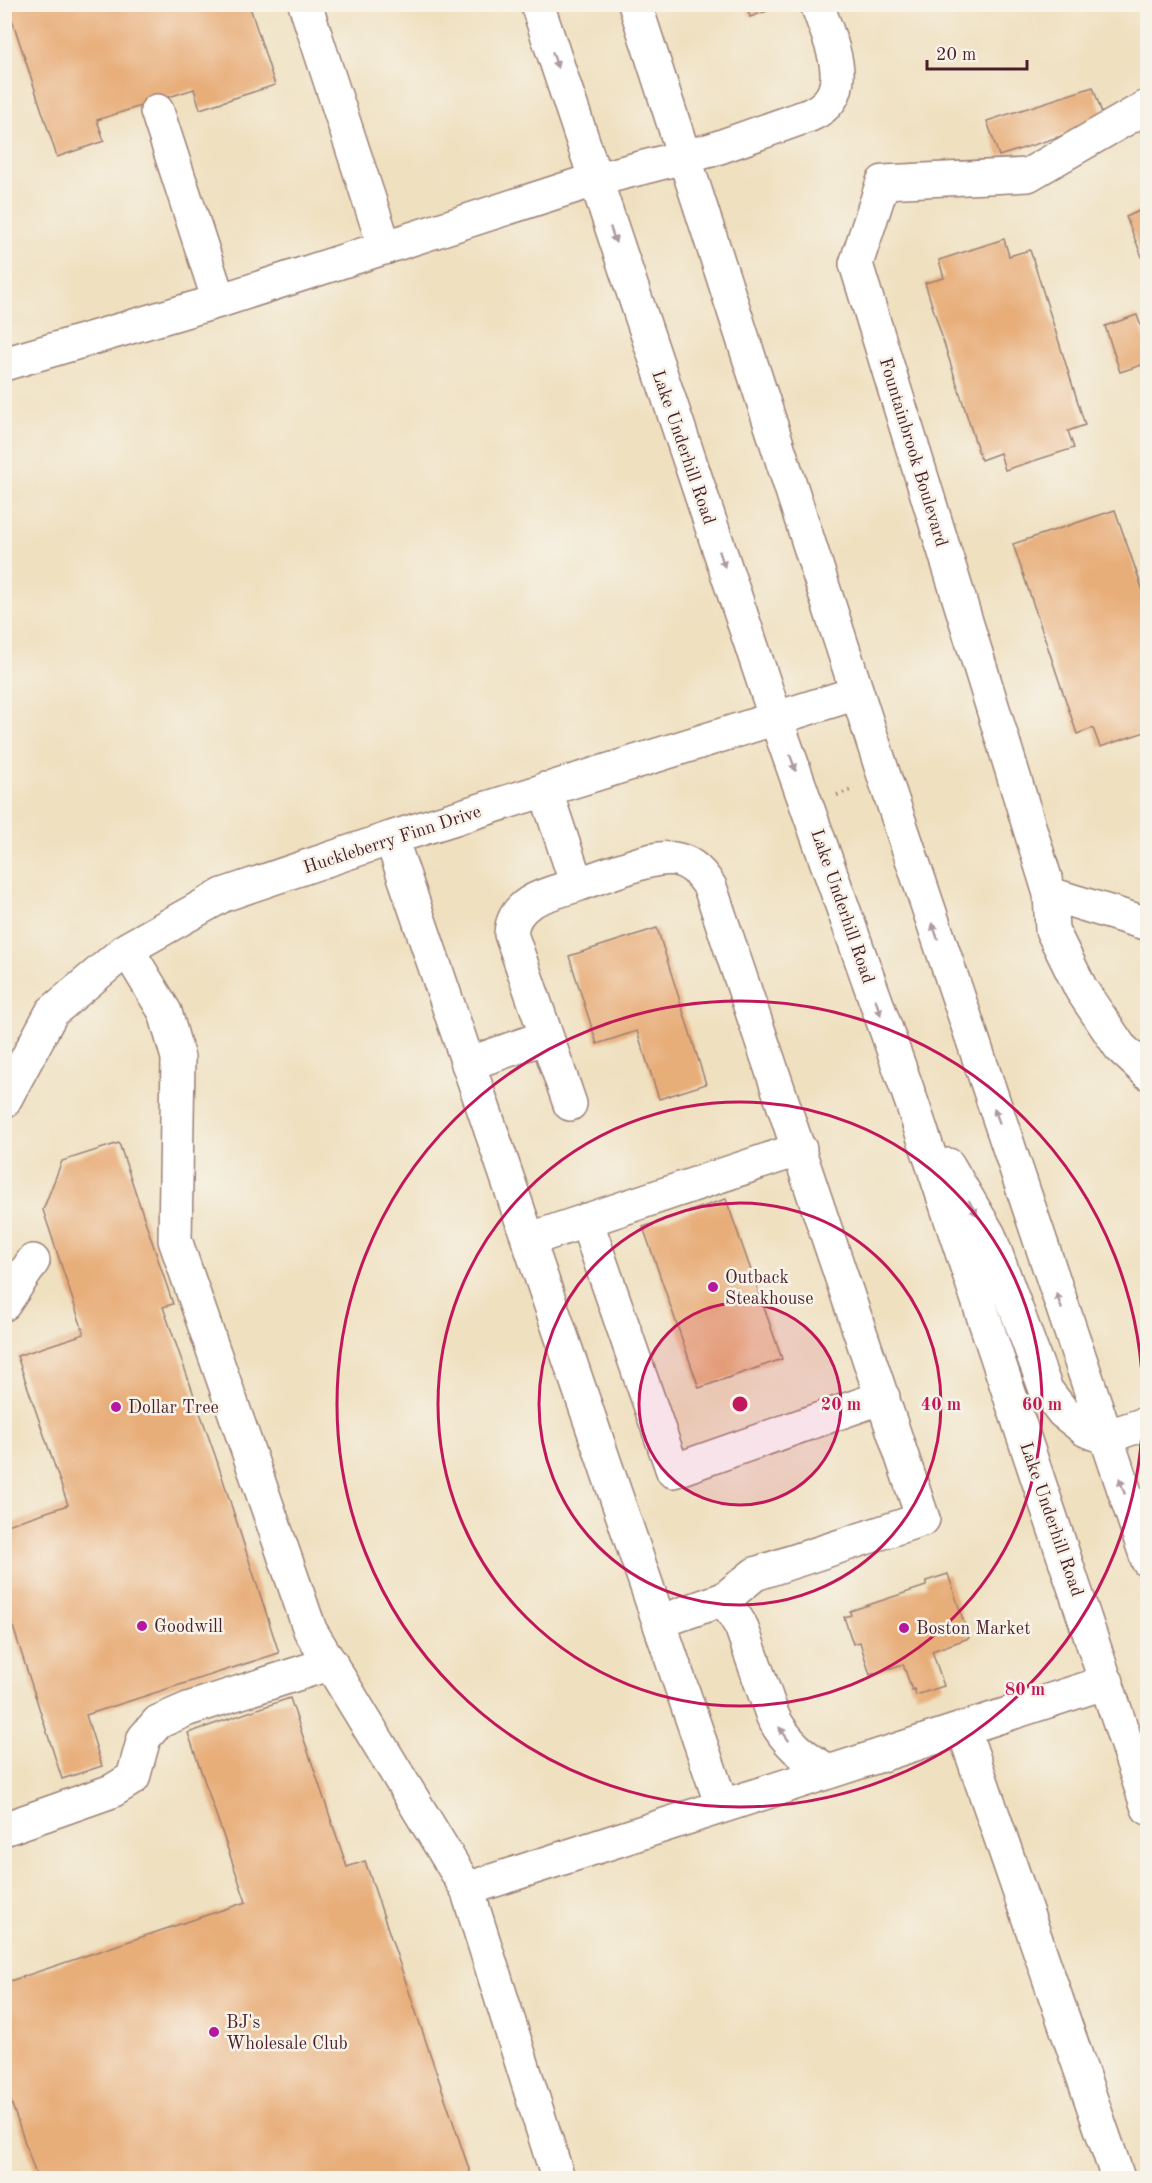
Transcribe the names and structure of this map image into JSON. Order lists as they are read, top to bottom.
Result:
{
  "streets": {
    "street": ["Lake Underhill Road", "Fountainbrook Boulevard", "Huckleberry Finn Drive"]
  },
  "crossings": [
    ["Lake Underhill Road", "Huckleberry Finn Drive"]
  ],
  "places": [
    "Outback Steakhouse",
    "Dollar Tree",
    "Goodwill",
    "Boston Market",
    "BJ's Wholesale Club"
  ],
  "scale_bar": "20 m",
  "rings": [
    "20 m",
    "40 m",
    "60 m",
    "80 m"
  ]
}
